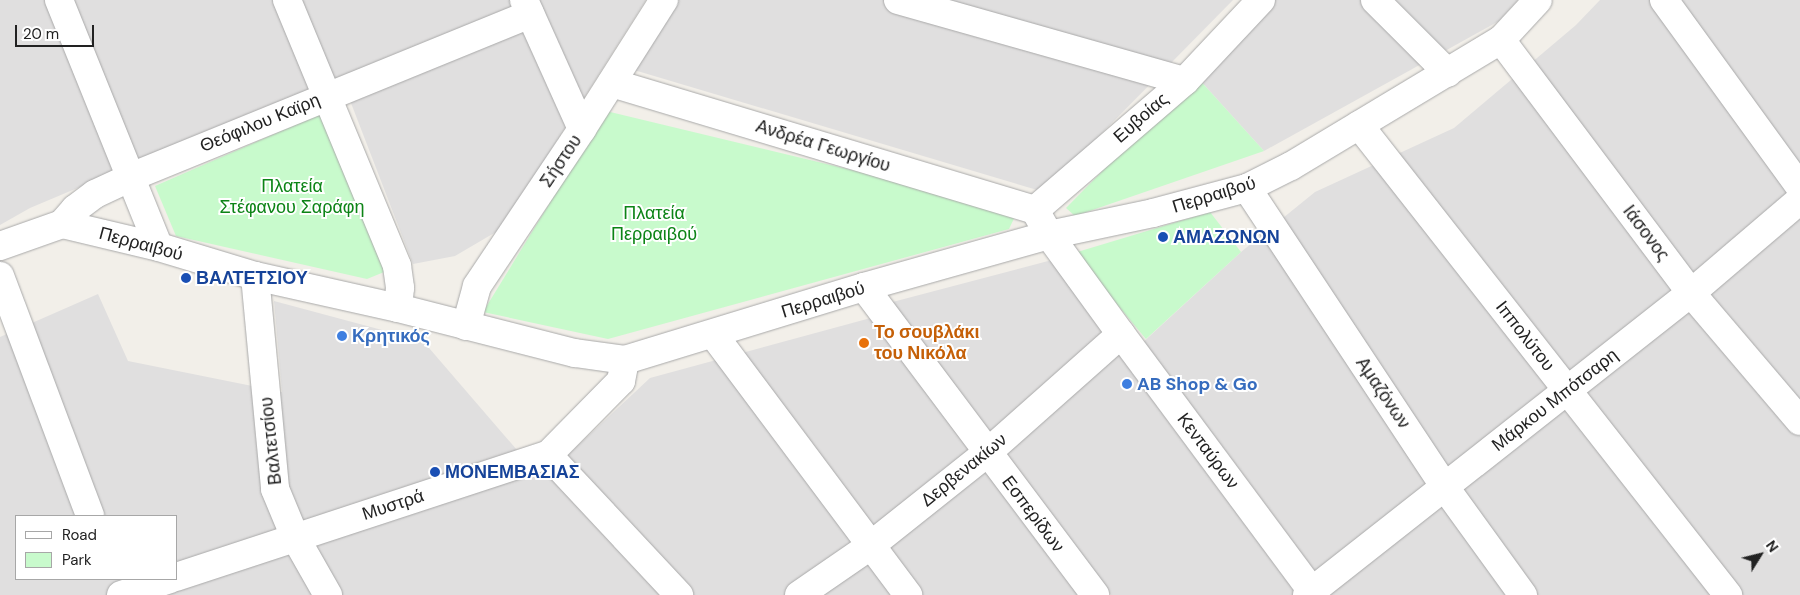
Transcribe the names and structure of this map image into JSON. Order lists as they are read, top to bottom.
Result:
{
  "streets": {
    "street": [
      "Ευβοίας",
      "Θεόφιλου Καϊρη",
      "Ανδρέα Γεωργίου",
      "Σήστου",
      "Περραιβού",
      "Ιάσονος",
      "Ιππολύτου",
      "Αμαζόνων",
      "Μάρκου Μπότσαρη",
      "Βαλτετσίου",
      "Κενταύρων",
      "Δερβενακίων",
      "Μυστρά",
      "Εσπερίδων"
    ]
  },
  "crossings": [
    ["Ευβοίας", "Ανδρέα Γεωργίου"],
    ["Θεόφιλου Καϊρη", "Περραιβού"],
    ["Ανδρέα Γεωργίου", "Σήστου"],
    ["Σήστου", "Περραιβού"],
    ["Περραιβού", "Ιάσονος"],
    ["Περραιβού", "Ιππολύτου"],
    ["Περραιβού", "Αμαζόνων"],
    ["Περραιβού", "Βαλτετσίου"],
    ["Περραιβού", "Κενταύρων"],
    ["Περραιβού", "Μυστρά"],
    ["Περραιβού", "Εσπερίδων"],
    ["Ιάσονος", "Μάρκου Μπότσαρη"],
    ["Ιππολύτου", "Μάρκου Μπότσαρη"],
    ["Αμαζόνων", "Μάρκου Μπότσαρη"],
    ["Μάρκου Μπότσαρη", "Κενταύρων"],
    ["Βαλτετσίου", "Μυστρά"],
    ["Κενταύρων", "Δερβενακίων"],
    ["Δερβενακίων", "Εσπερίδων"]
  ],
  "parks": ["Πλατεία Στέφανου Σαράφη", "Πλατεία Περραιβού"],
  "places": [
    "ΑΜΑΖΩΝΩΝ",
    "ΒΑΛΤΕΤΣΙΟΥ",
    "Κρητικός",
    "Το σουβλάκι του Νικόλα",
    "AB Shop & Go",
    "ΜΟΝΕΜΒΑΣΙΑΣ"
  ],
  "legend": ["Road", "Park"],
  "scale_bar": "20 m",
  "north": "top right"
}
